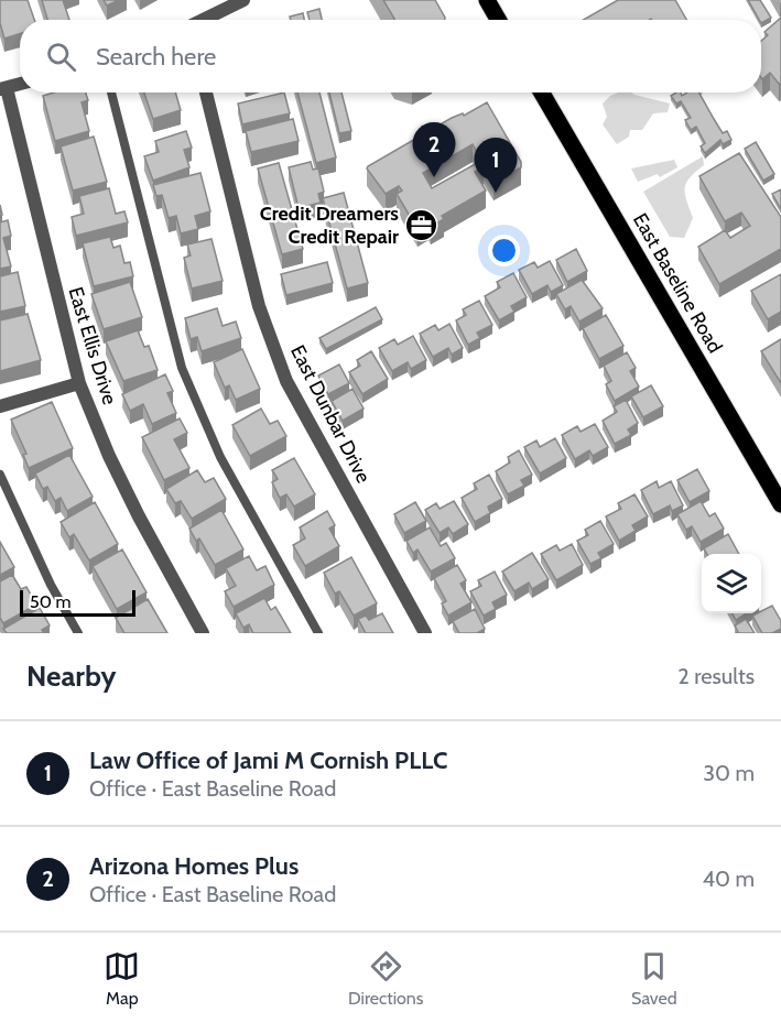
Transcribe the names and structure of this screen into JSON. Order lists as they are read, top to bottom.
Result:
{
  "streets": {
    "main road": ["East Baseline Road"],
    "street": ["East Ellis Drive", "East Dunbar Drive"]
  },
  "places": {
    "office": ["Credit Dreamers Credit Repair"]
  },
  "scale_bar": "50 m",
  "page": {
    "search": "Search here",
    "pins": ["2", "1"],
    "scale": "50 m",
    "heading": ["Nearby", "2 results"],
    "list": [
      {
        "mark": "1",
        "name": "Law Office of Jami M Cornish PLLC",
        "note": "Office · East Baseline Road",
        "value": "30 m"
      },
      {
        "mark": "2",
        "name": "Arizona Homes Plus",
        "note": "Office · East Baseline Road",
        "value": "40 m"
      }
    ],
    "nav": ["Map", "Directions", "Saved"]
  }
}
